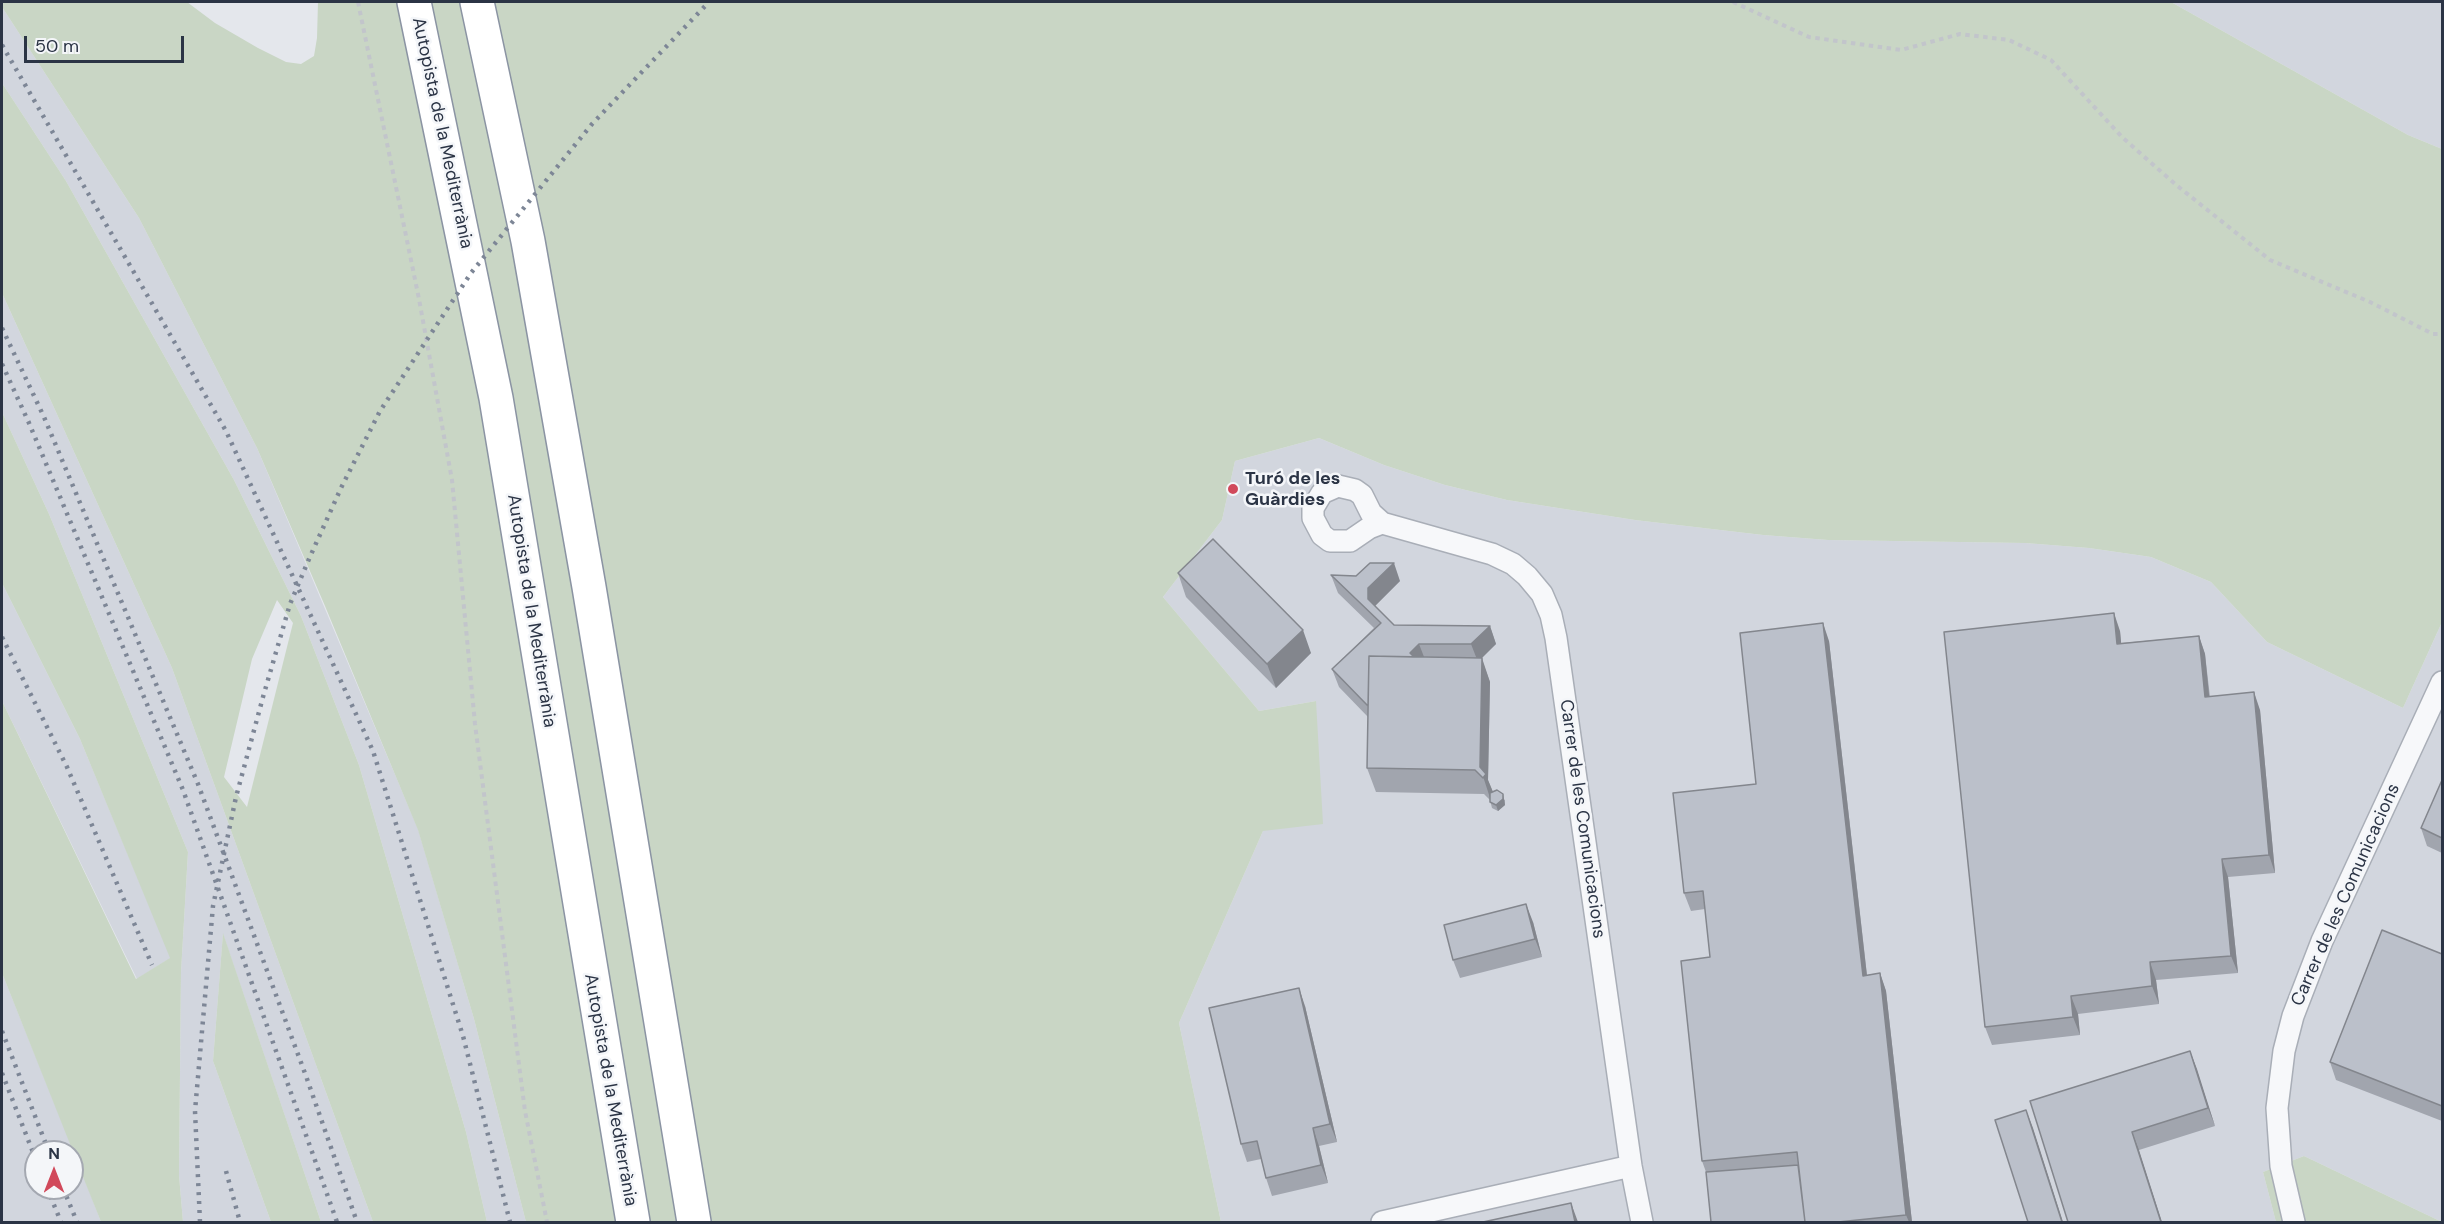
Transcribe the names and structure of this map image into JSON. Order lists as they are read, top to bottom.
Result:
{
  "streets": {
    "highway": ["Autopista de la Mediterrània"],
    "street": ["Carrer de les Comunicacions"]
  },
  "places": ["Turó de les Guàrdies"],
  "scale_bar": "50 m",
  "north": "top"
}
